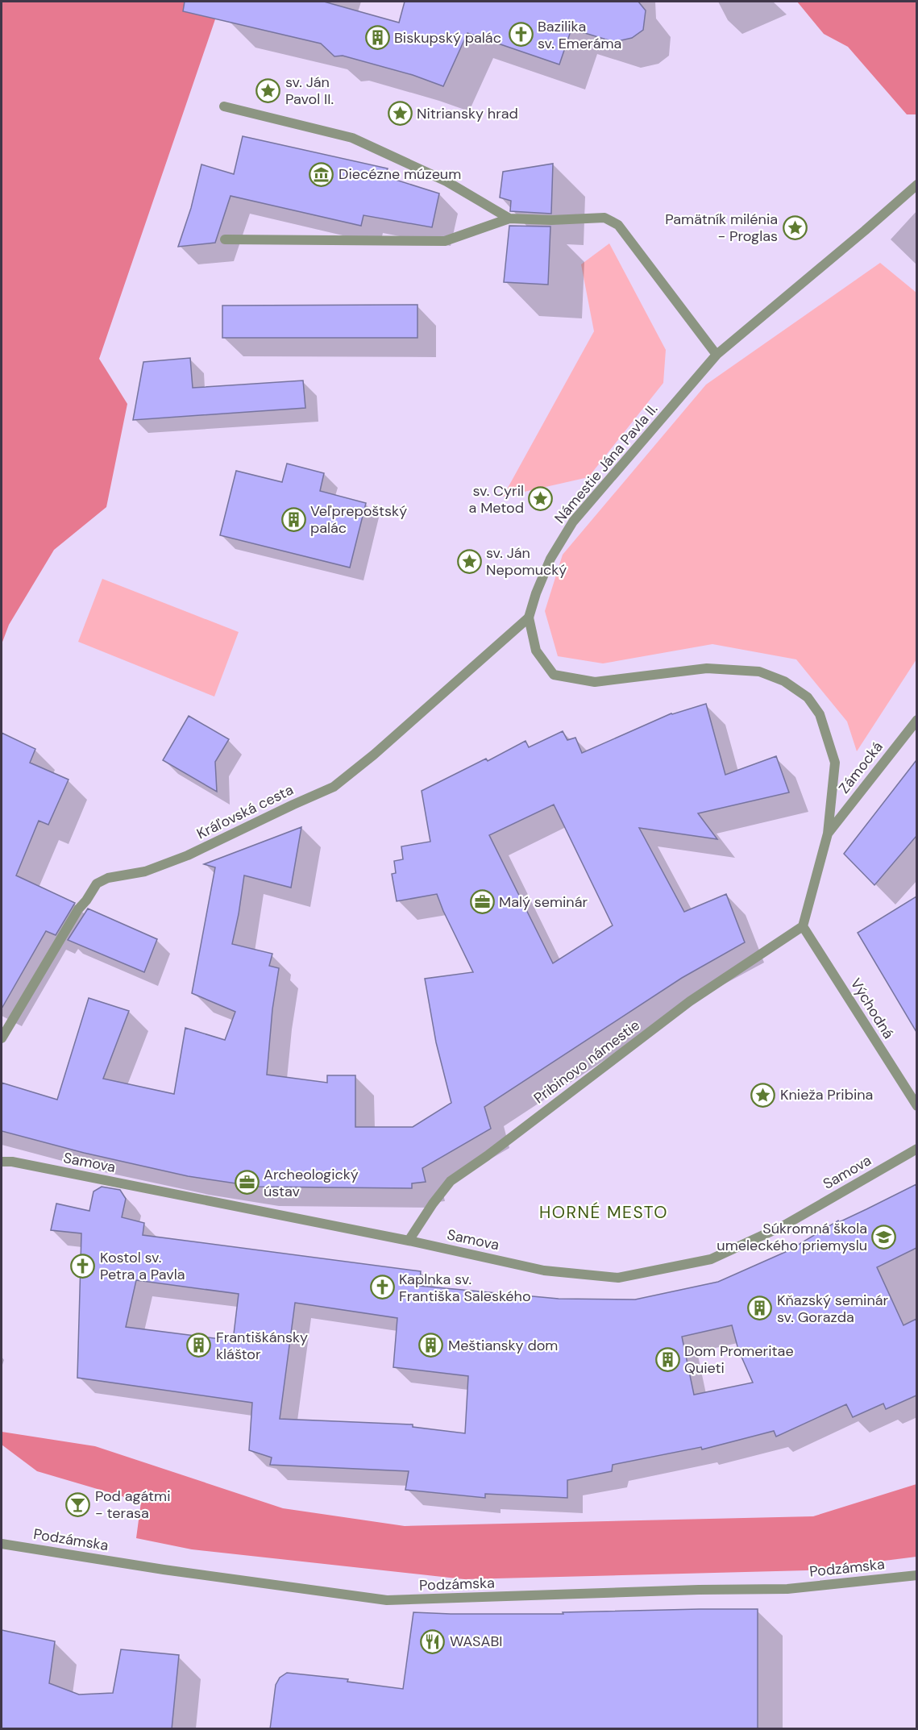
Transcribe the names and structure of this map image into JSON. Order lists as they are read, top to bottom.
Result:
{
  "streets": {
    "street": [
      "Námestie Jána Pavla II.",
      "Zámocká",
      "Kráľovská cesta",
      "Východná",
      "Pribinovo námestie",
      "Samova",
      "Podzámska"
    ]
  },
  "crossings": [
    ["Námestie Jána Pavla II.", "Zámocká"],
    ["Námestie Jána Pavla II.", "Kráľovská cesta"],
    ["Námestie Jána Pavla II.", "Východná"],
    ["Námestie Jána Pavla II.", "Pribinovo námestie"],
    ["Východná", "Pribinovo námestie"],
    ["Pribinovo námestie", "Samova"]
  ],
  "districts": ["HORNÉ MESTO"],
  "places": {
    "church": ["Bazilika sv. Emeráma", "Kostol sv. Petra a Pavla", "Kaplnka sv. Františka Saleského"],
    "building": [
      "Biskupský palác",
      "Veľprepoštský palác",
      "Kňazský seminár sv. Gorazda",
      "Františkánsky kláštor",
      "Meštiansky dom",
      "Dom Promeritae Quieti"
    ],
    "place": [
      "sv. Ján Pavol II.",
      "Nitriansky hrad",
      "Pamätník milénia - Proglas",
      "sv. Cyril a Metod",
      "sv. Ján Nepomucký",
      "Knieža Pribina"
    ],
    "museum": ["Diecézne múzeum"],
    "office": ["Malý seminár", "Archeologický ústav"],
    "school or university": ["Súkromná škola umeleckého priemyslu"],
    "bar": ["Pod agátmi - terasa"],
    "restaurant": ["WASABI"]
  }
}
